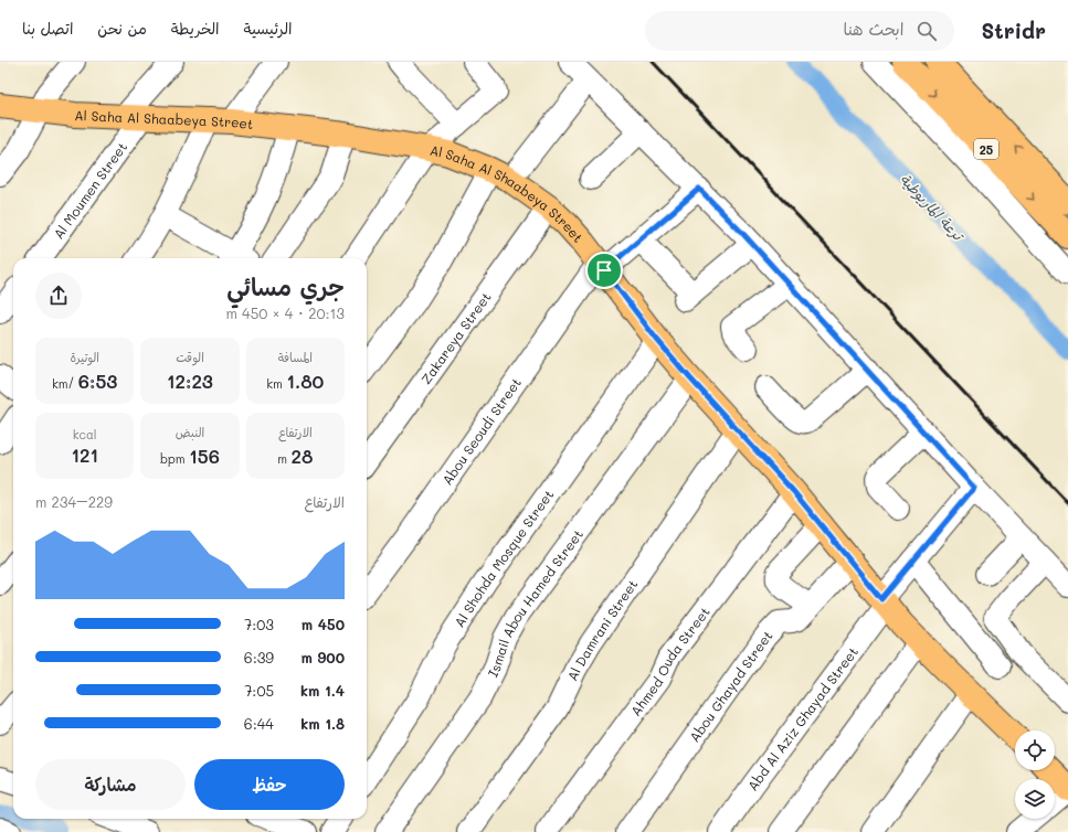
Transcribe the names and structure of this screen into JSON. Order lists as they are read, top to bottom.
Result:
{
  "streets": {
    "main road": ["Al Saha Al Shaabeya Street", "25"],
    "street": [
      "Al Moumen Street",
      "Zakareya Street",
      "Abou Seoudi Street",
      "Al Shohda Mosque Street",
      "Ismail Abou Hamed Street",
      "Al Damrani Street",
      "Ahmed Ouda Street",
      "Abou Ghayad Street",
      "Abd Al Aziz Ghayad Street"
    ]
  },
  "crossings": [
    ["Al Saha Al Shaabeya Street", "Al Moumen Street"],
    ["Al Saha Al Shaabeya Street", "Zakareya Street"],
    ["Al Saha Al Shaabeya Street", "Abou Seoudi Street"],
    ["Al Saha Al Shaabeya Street", "Al Shohda Mosque Street"],
    ["Al Saha Al Shaabeya Street", "Ismail Abou Hamed Street"],
    ["Al Saha Al Shaabeya Street", "Al Damrani Street"],
    ["Al Saha Al Shaabeya Street", "Ahmed Ouda Street"],
    ["Al Saha Al Shaabeya Street", "Abou Ghayad Street"],
    ["Al Saha Al Shaabeya Street", "Abd Al Aziz Ghayad Street"]
  ],
  "water": ["ترعة الماريوطية"],
  "page": {
    "header": "Stridr",
    "search": "ابحث هنا",
    "nav": [
      "الرئيسية",
      "الخريطة",
      "من نحن",
      "اتصل بنا"
    ],
    "heading": ["جري مسائي", "20:13 · 4 × 450 m"],
    "stats": [
      ["المسافة", "1.80 km"],
      ["الوقت", "12:23"],
      ["الوتيرة", "6:53 /km"],
      ["الارتفاع", "28 m"],
      ["النبض", "156 bpm"],
      ["kcal", "121"]
    ],
    "chart": ["الارتفاع", "229–234 m"],
    "list": [
      {
        "name": "450 m",
        "note": "7:03"
      },
      {
        "name": "900 m",
        "note": "6:39"
      },
      {
        "name": "1.4 km",
        "note": "7:05"
      },
      {
        "name": "1.8 km",
        "note": "6:44"
      }
    ],
    "buttons": ["حفظ", "مشاركة"]
  }
}
